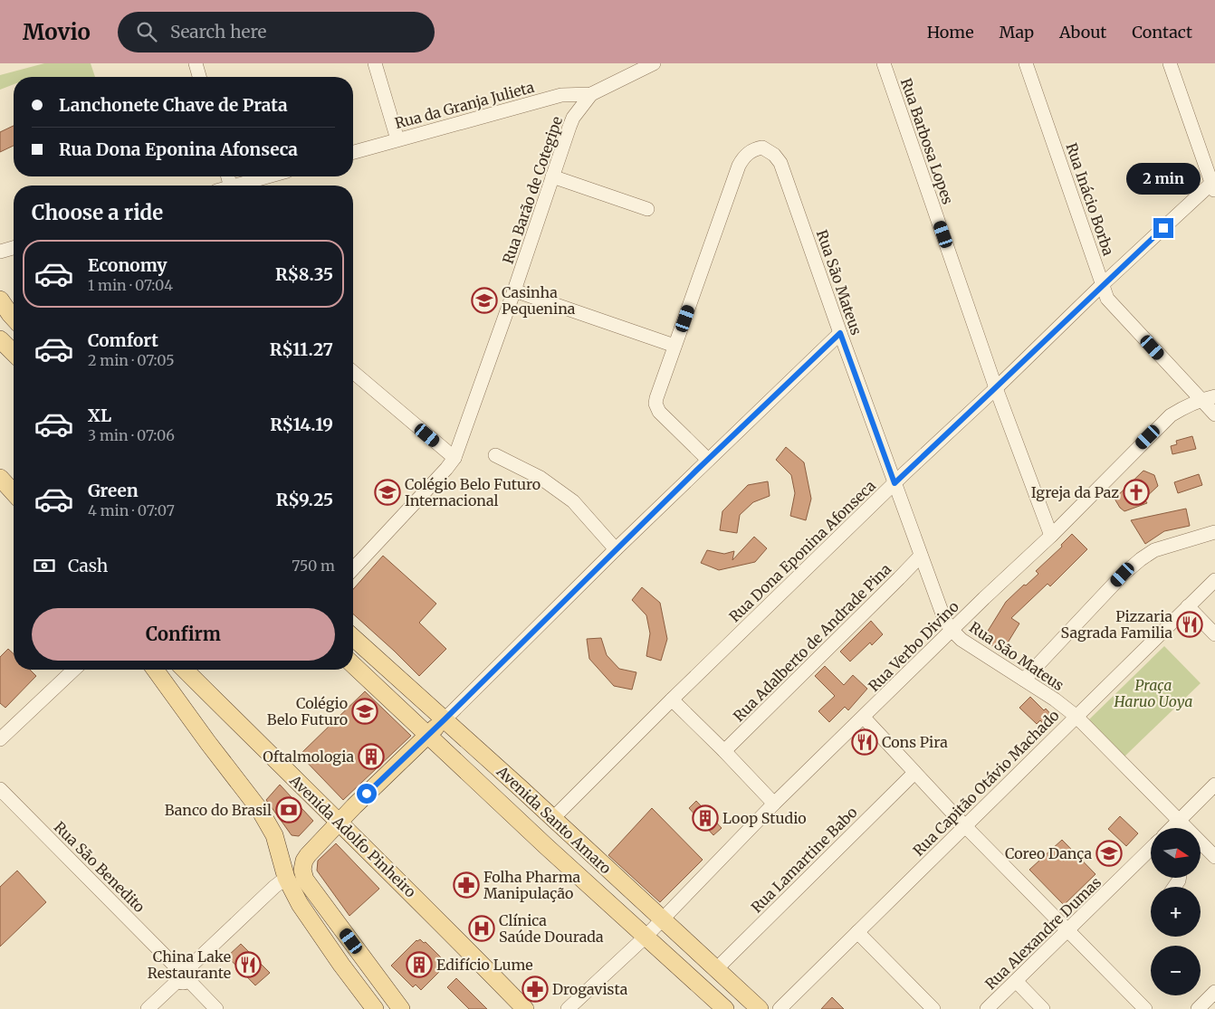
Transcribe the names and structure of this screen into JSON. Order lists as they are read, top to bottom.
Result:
{
  "streets": {
    "main road": ["Avenida Santo Amaro", "Avenida Adolfo Pinheiro"],
    "street": [
      "Rua da Granja Julieta",
      "Rua Barbosa Lopes",
      "Rua Barão de Cotegipe",
      "Rua Inácio Borba",
      "Rua São Mateus",
      "Rua Dona Eponina Afonseca",
      "Rua Adalberto de Andrade Pina",
      "Rua Verbo Divino",
      "Rua Capitão Otávio Machado",
      "Rua Lamartine Babo",
      "Rua São Benedito",
      "Rua Alexandre Dumas"
    ]
  },
  "crossings": [
    ["Rua da Granja Julieta", "Rua Barão de Cotegipe"],
    ["Rua Barbosa Lopes", "Rua Dona Eponina Afonseca"],
    ["Rua Barbosa Lopes", "Rua Verbo Divino"],
    ["Rua Inácio Borba", "Rua Dona Eponina Afonseca"],
    ["Rua Inácio Borba", "Rua Verbo Divino"],
    ["Rua São Mateus", "Rua Dona Eponina Afonseca"],
    ["Rua São Mateus", "Rua Adalberto de Andrade Pina"],
    ["Rua São Mateus", "Rua Verbo Divino"],
    ["Rua São Mateus", "Rua Capitão Otávio Machado"],
    ["Rua Dona Eponina Afonseca", "Avenida Santo Amaro"],
    ["Rua Verbo Divino", "Avenida Santo Amaro"],
    ["Avenida Santo Amaro", "Rua Lamartine Babo"]
  ],
  "parks": ["Praça Haruo Uoya"],
  "places": {
    "school or university": [
      "Casinha Pequenina",
      "Colégio Belo Futuro Internacional",
      "Colégio Belo Futuro",
      "Coreo Dança"
    ],
    "church": ["Igreja da Paz"],
    "restaurant": ["Pizzaria Sagrada Familia", "Cons Pira", "China Lake Restaurante"],
    "building": ["Oftalmologia", "Loop Studio", "Edifício Lume"],
    "bank": ["Banco do Brasil"],
    "pharmacy": ["Folha Pharma Manipulação", "Drogavista"],
    "hospital": ["Clínica Saúde Dourada"]
  },
  "north": "right",
  "page": {
    "header": "Movio",
    "search": "Search here",
    "nav": [
      "Home",
      "Map",
      "About",
      "Contact"
    ],
    "banner": ["Lanchonete Chave de Prata", "Rua Dona Eponina Afonseca"],
    "bubble": "2 min",
    "heading": "Choose a ride",
    "list": [
      {
        "name": "Economy",
        "note": "1 min · 07:04",
        "value": "R$8.35"
      },
      {
        "name": "Comfort",
        "note": "2 min · 07:05",
        "value": "R$11.27"
      },
      {
        "name": "XL",
        "note": "3 min · 07:06",
        "value": "R$14.19"
      },
      {
        "name": "Green",
        "note": "4 min · 07:07",
        "value": "R$9.25"
      }
    ],
    "pay": ["Cash", "750 m"],
    "buttons": "Confirm",
    "map_buttons": ["+", "−"]
  }
}
